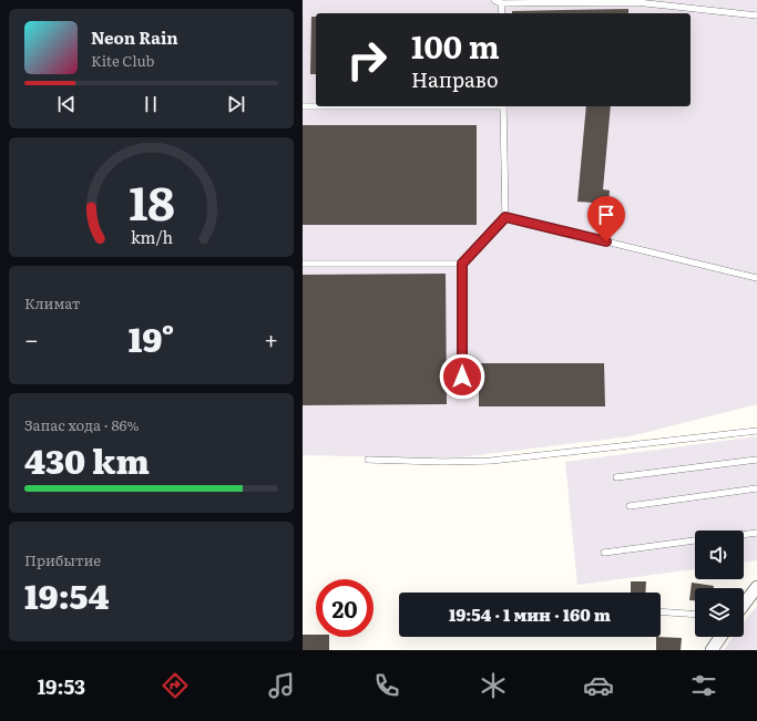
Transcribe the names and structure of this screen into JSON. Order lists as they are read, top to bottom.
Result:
{
  "page": {
    "turn": ["100 m", "Направо"],
    "song": ["Neon Rain", "Kite Club"],
    "tile": [
      "Климат",
      ["Запас хода · 86%", "430 km"],
      ["Прибытие", "19:54"]
    ],
    "heat": ["−", "19°", "+"],
    "limit": "20",
    "trip": "19:54 · 1 мин · 160 m",
    "tabs": "19:53",
    "gauge": ["18", "km/h"]
  }
}
